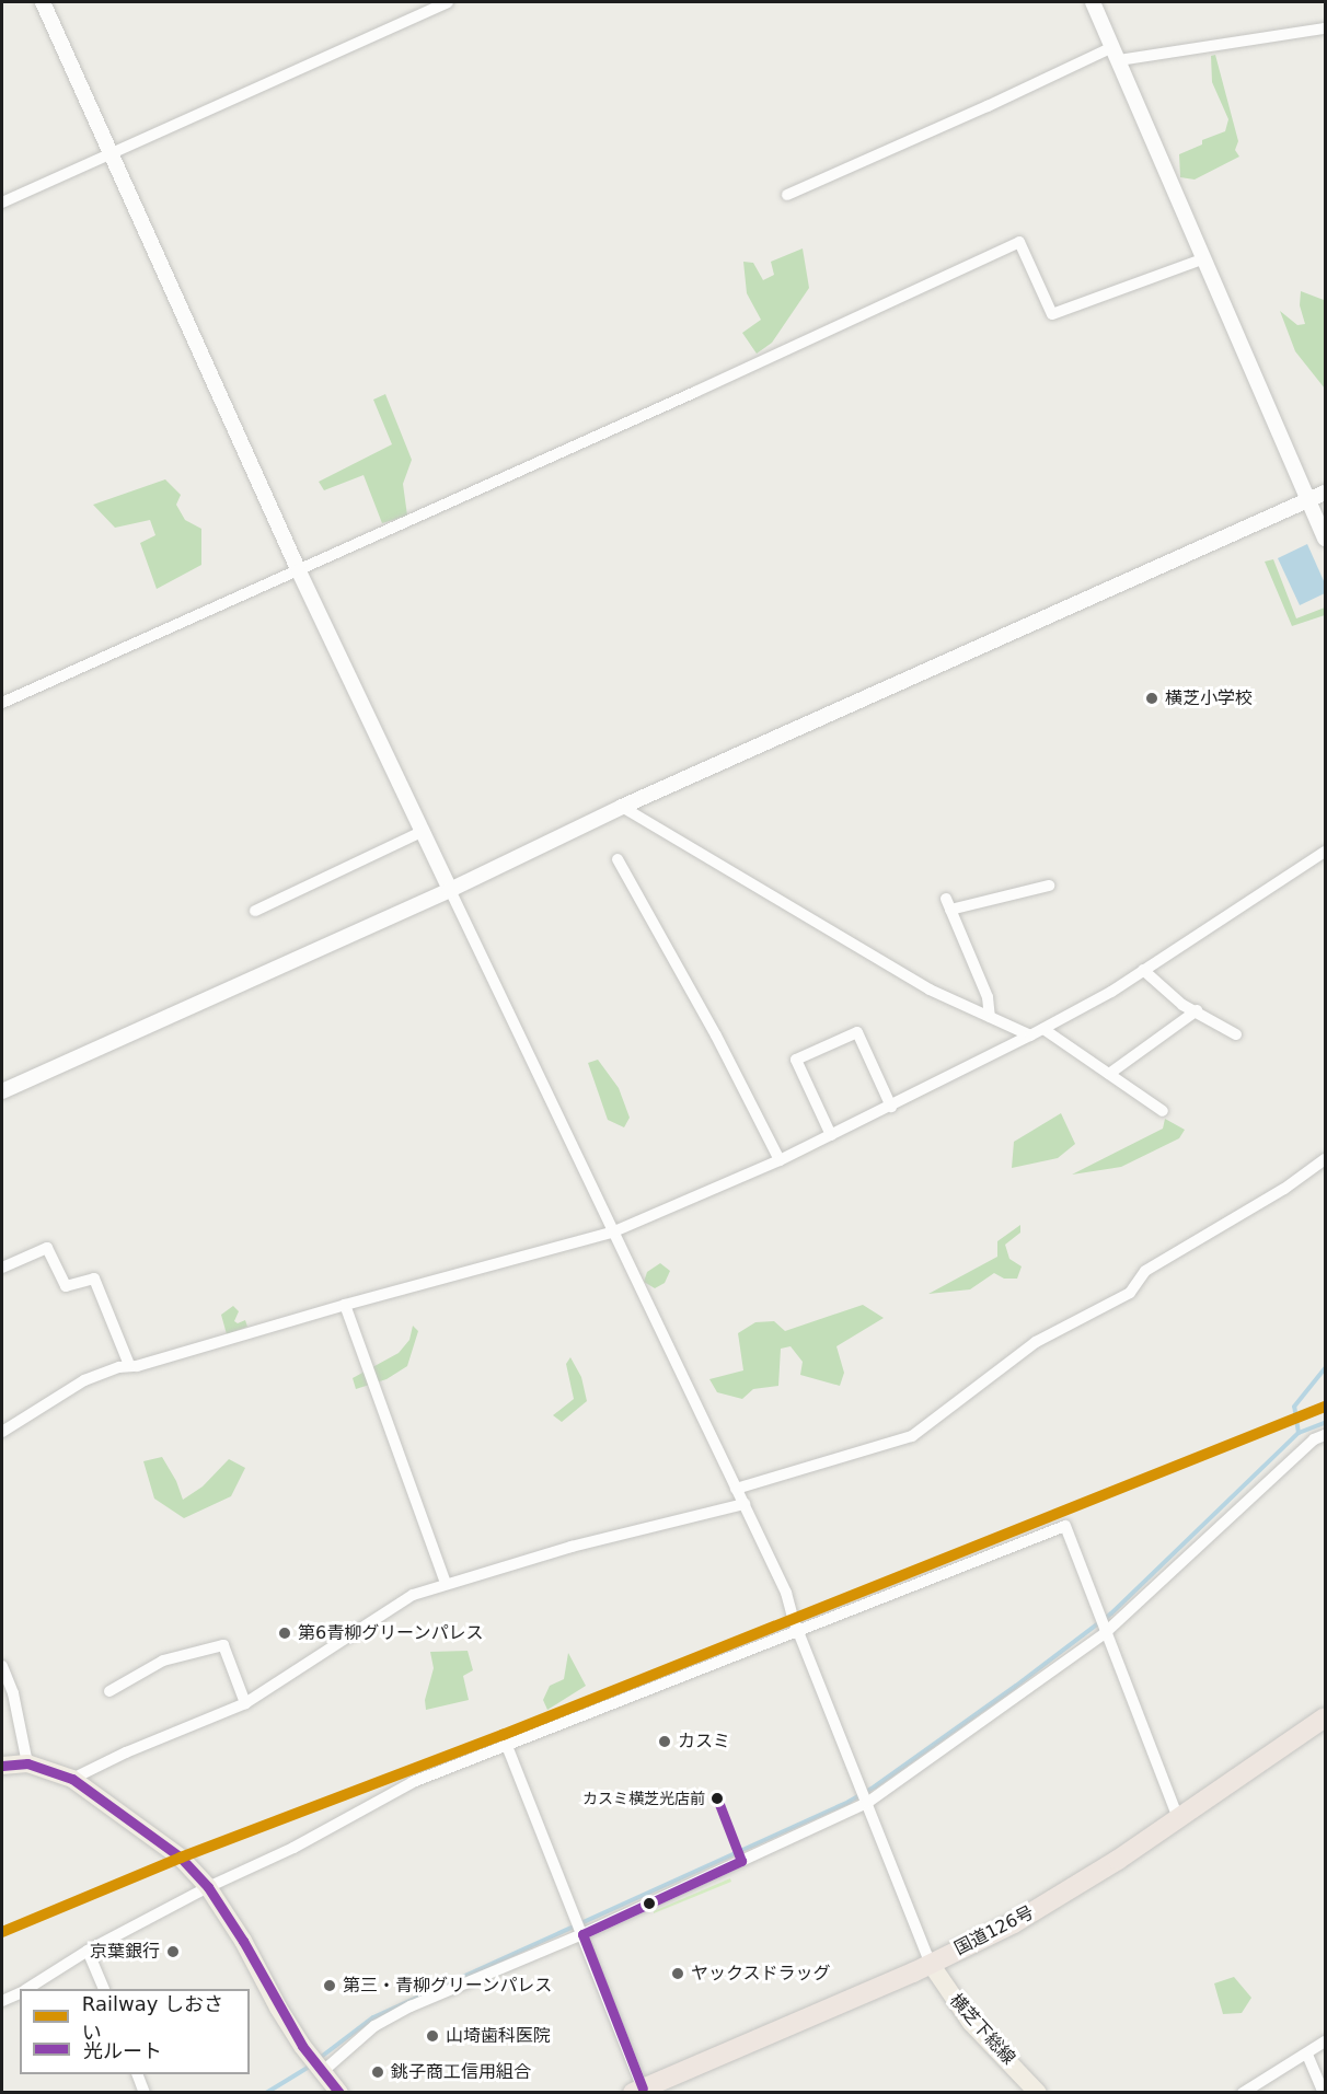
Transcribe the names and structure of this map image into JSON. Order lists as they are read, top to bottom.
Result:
{
  "streets": {
    "highway": ["国道126号"],
    "main road": ["横芝下総線"]
  },
  "crossings": [
    ["国道126号", "横芝下総線"]
  ],
  "places": [
    "横芝小学校",
    "第6青柳グリーンパレス",
    "カスミ",
    "カスミ横芝光店前",
    "京葉銀行",
    "ヤックスドラッグ",
    "第三・青柳グリーンパレス",
    "山埼歯科医院",
    "銚子商工信用組合"
  ],
  "lines": ["rail line しおさい", "transit line 光ルート"],
  "legend": ["Railway しおさい", "光ルート"]
}
